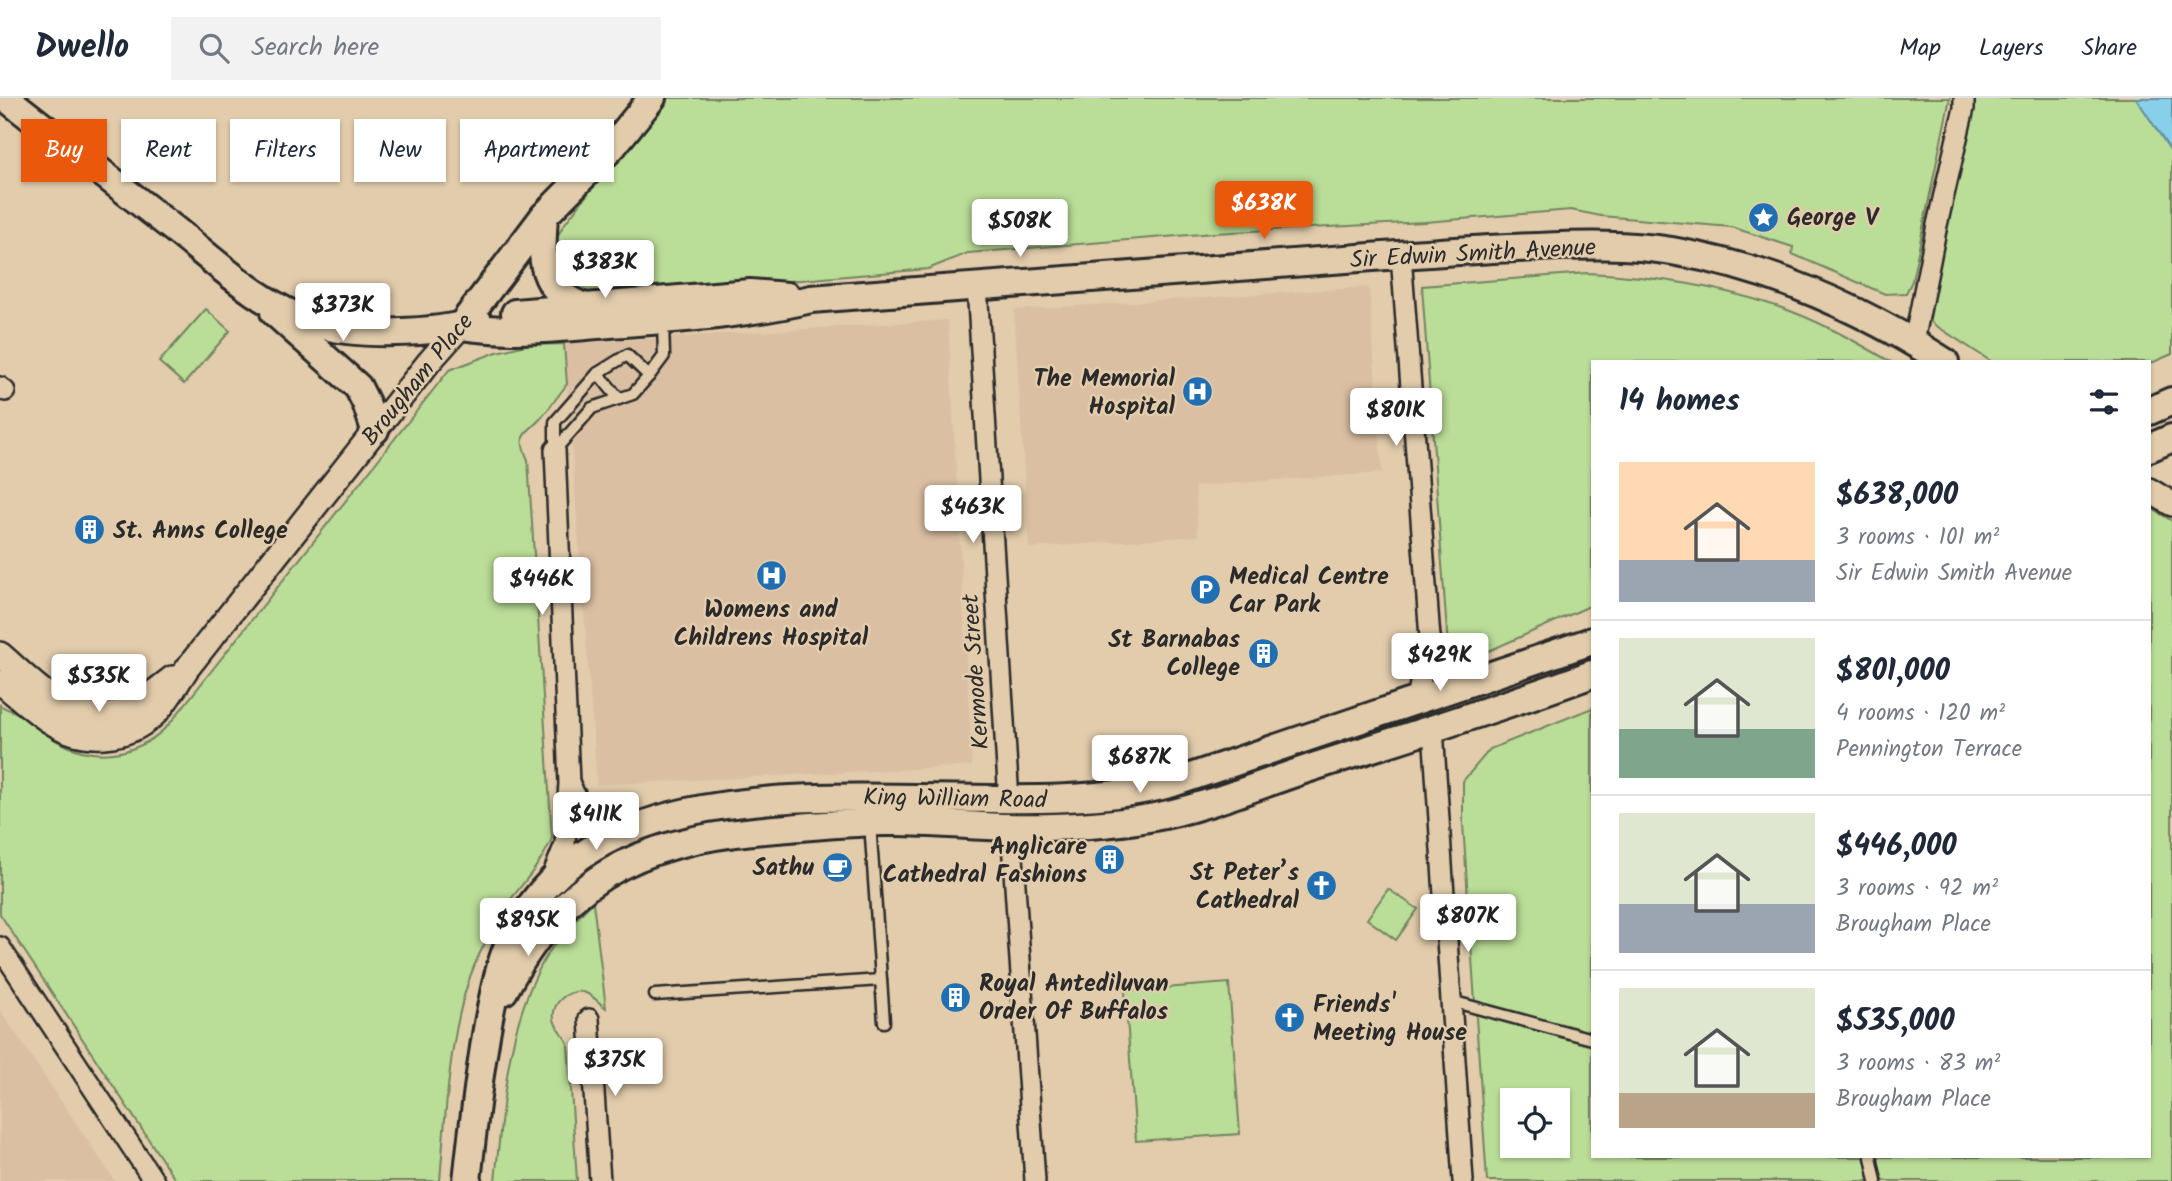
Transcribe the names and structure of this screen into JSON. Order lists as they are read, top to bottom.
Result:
{
  "streets": {
    "main road": ["Sir Edwin Smith Avenue", "Brougham Place", "King William Road"],
    "street": ["Kermode Street"]
  },
  "crossings": [
    ["Sir Edwin Smith Avenue", "Brougham Place"],
    ["Sir Edwin Smith Avenue", "Kermode Street"],
    ["Kermode Street", "King William Road"]
  ],
  "places": {
    "place": ["George V"],
    "hospital": ["The Memorial Hospital", "Womens and Childrens Hospital"],
    "building": [
      "St. Anns College",
      "St Barnabas College",
      "Anglicare Cathedral Fashions",
      "Royal Antediluvan Order Of Buffalos"
    ],
    "parking": ["Medical Centre Car Park"],
    "cafe": ["Sathu"],
    "church": ["St Peter’s Cathedral", "Friends' Meeting House"]
  },
  "page": {
    "header": "Dwello",
    "search": "Search here",
    "nav": ["Map", "Layers", "Share"],
    "chip": [
      "Buy",
      "Rent",
      "Filters",
      "New",
      "Apartment"
    ],
    "price": [
      "$638K",
      "$508K",
      "$383K",
      "$373K",
      "$801K",
      "$463K",
      "$446K",
      "$429K",
      "$535K",
      "$687K",
      "$411K",
      "$807K",
      "$895K",
      "$375K"
    ],
    "heading": "14 homes",
    "list": [
      {
        "name": "$638,000",
        "note": "3 rooms · 101 m² · Sir Edwin Smith Avenue"
      },
      {
        "name": "$801,000",
        "note": "4 rooms · 120 m² · Pennington Terrace"
      },
      {
        "name": "$446,000",
        "note": "3 rooms · 92 m² · Brougham Place"
      },
      {
        "name": "$535,000",
        "note": "3 rooms · 83 m² · Brougham Place"
      }
    ]
  }
}
